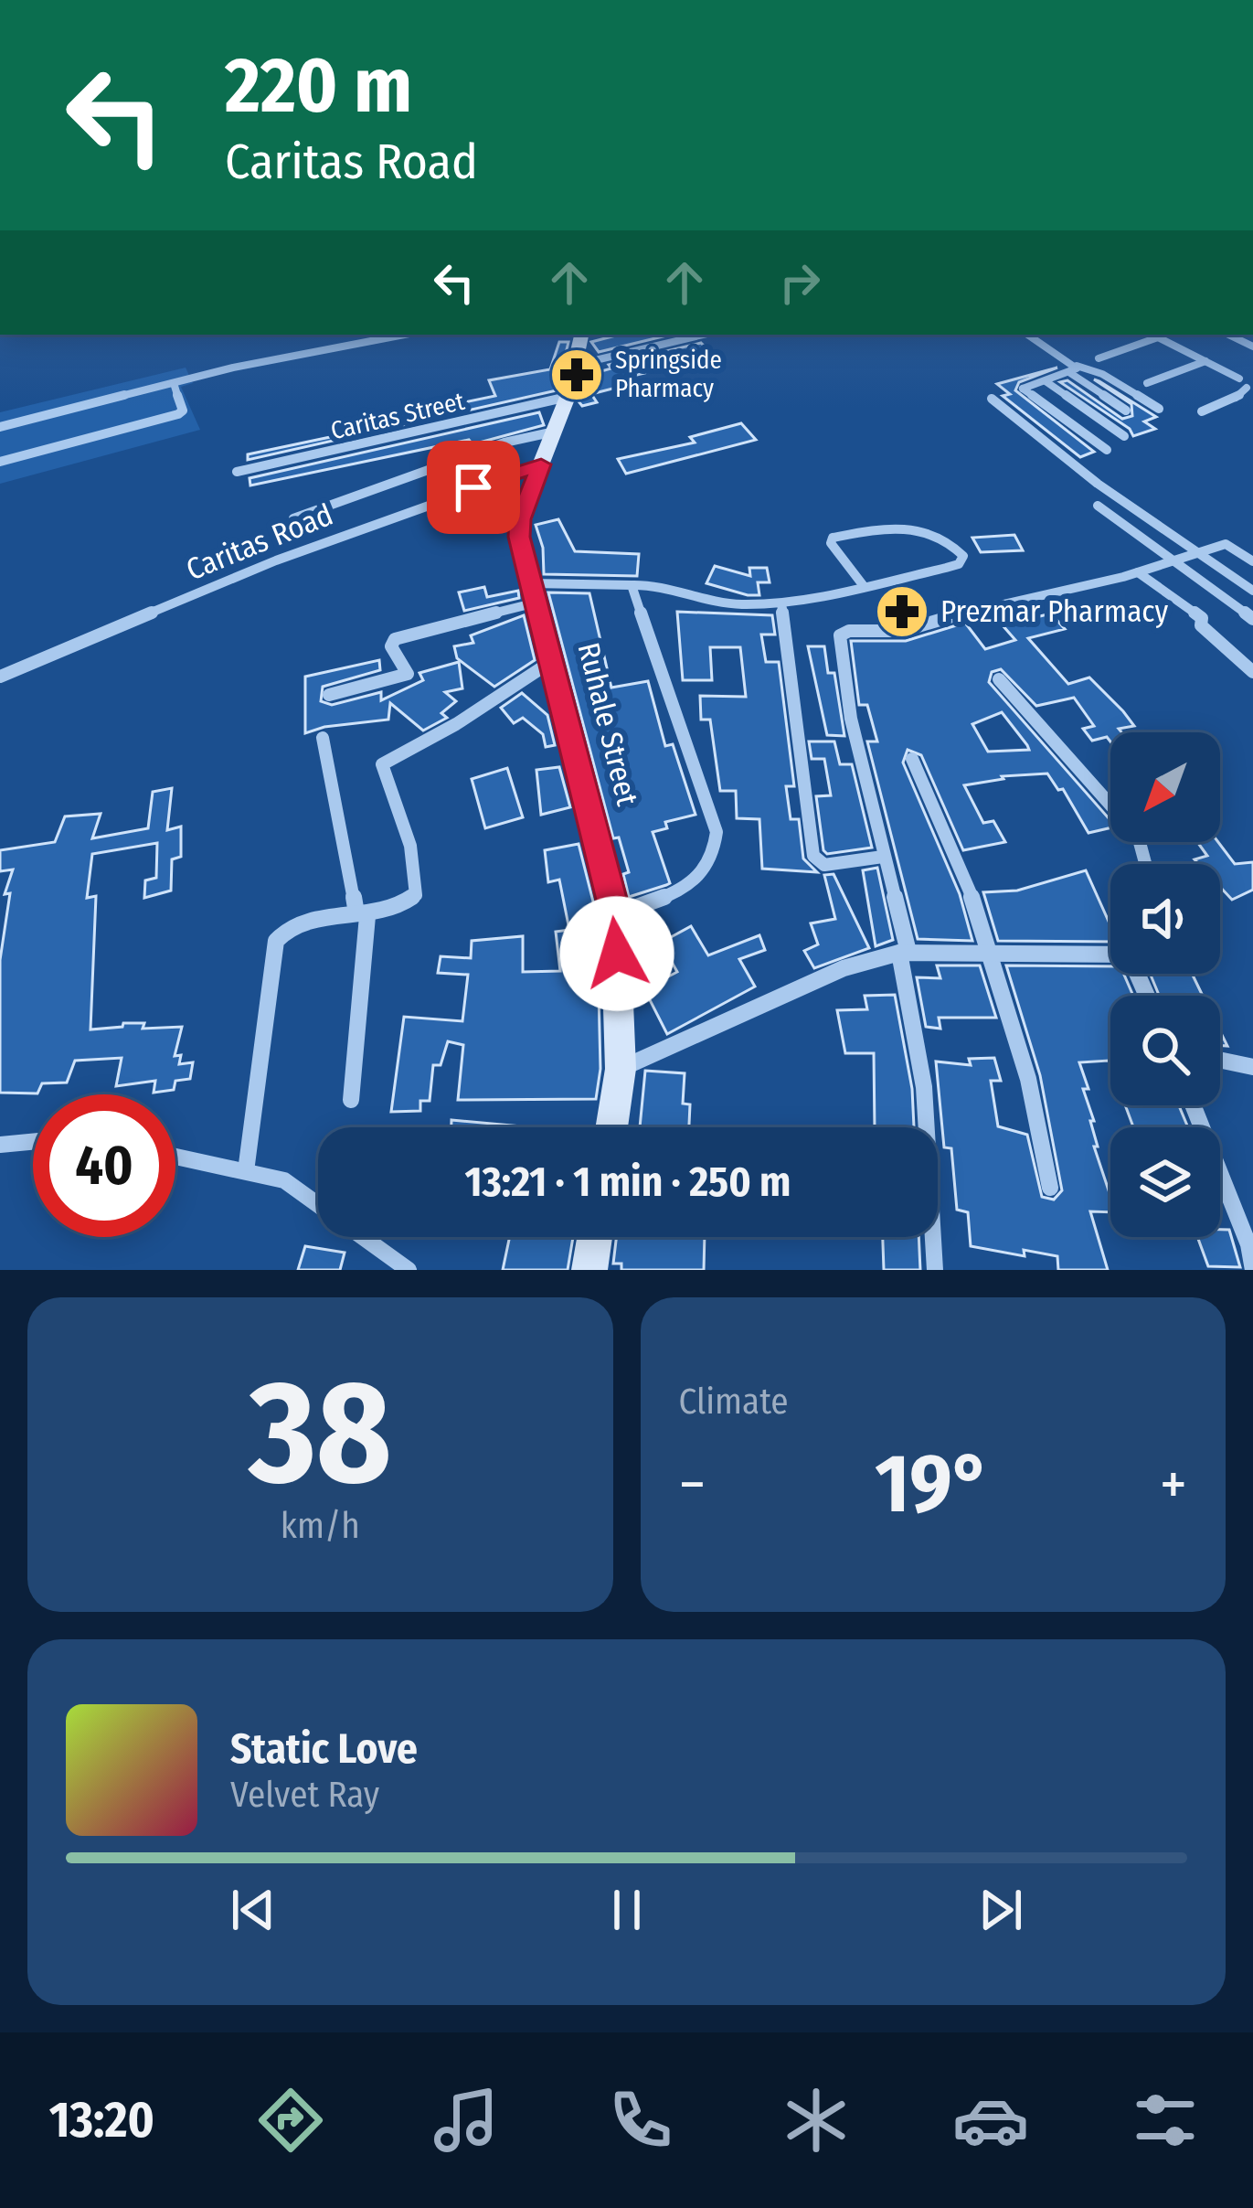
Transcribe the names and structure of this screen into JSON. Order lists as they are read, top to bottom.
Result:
{
  "streets": {
    "street": ["Caritas Street", "Caritas Road", "Ruhale Street"]
  },
  "crossings": [
    ["Caritas Street", "Ruhale Street"],
    ["Caritas Road", "Ruhale Street"]
  ],
  "places": {
    "pharmacy": ["Springside Pharmacy", "Prezmar Pharmacy"]
  },
  "north": "bottom left",
  "page": {
    "turn": ["220 m", "Caritas Road"],
    "limit": "40",
    "trip": "13:21 · 1 min · 250 m",
    "tile": [
      ["38", "km/h"],
      "Climate"
    ],
    "heat": ["−", "19°", "+"],
    "song": ["Static Love", "Velvet Ray"],
    "tabs": "13:20"
  }
}
